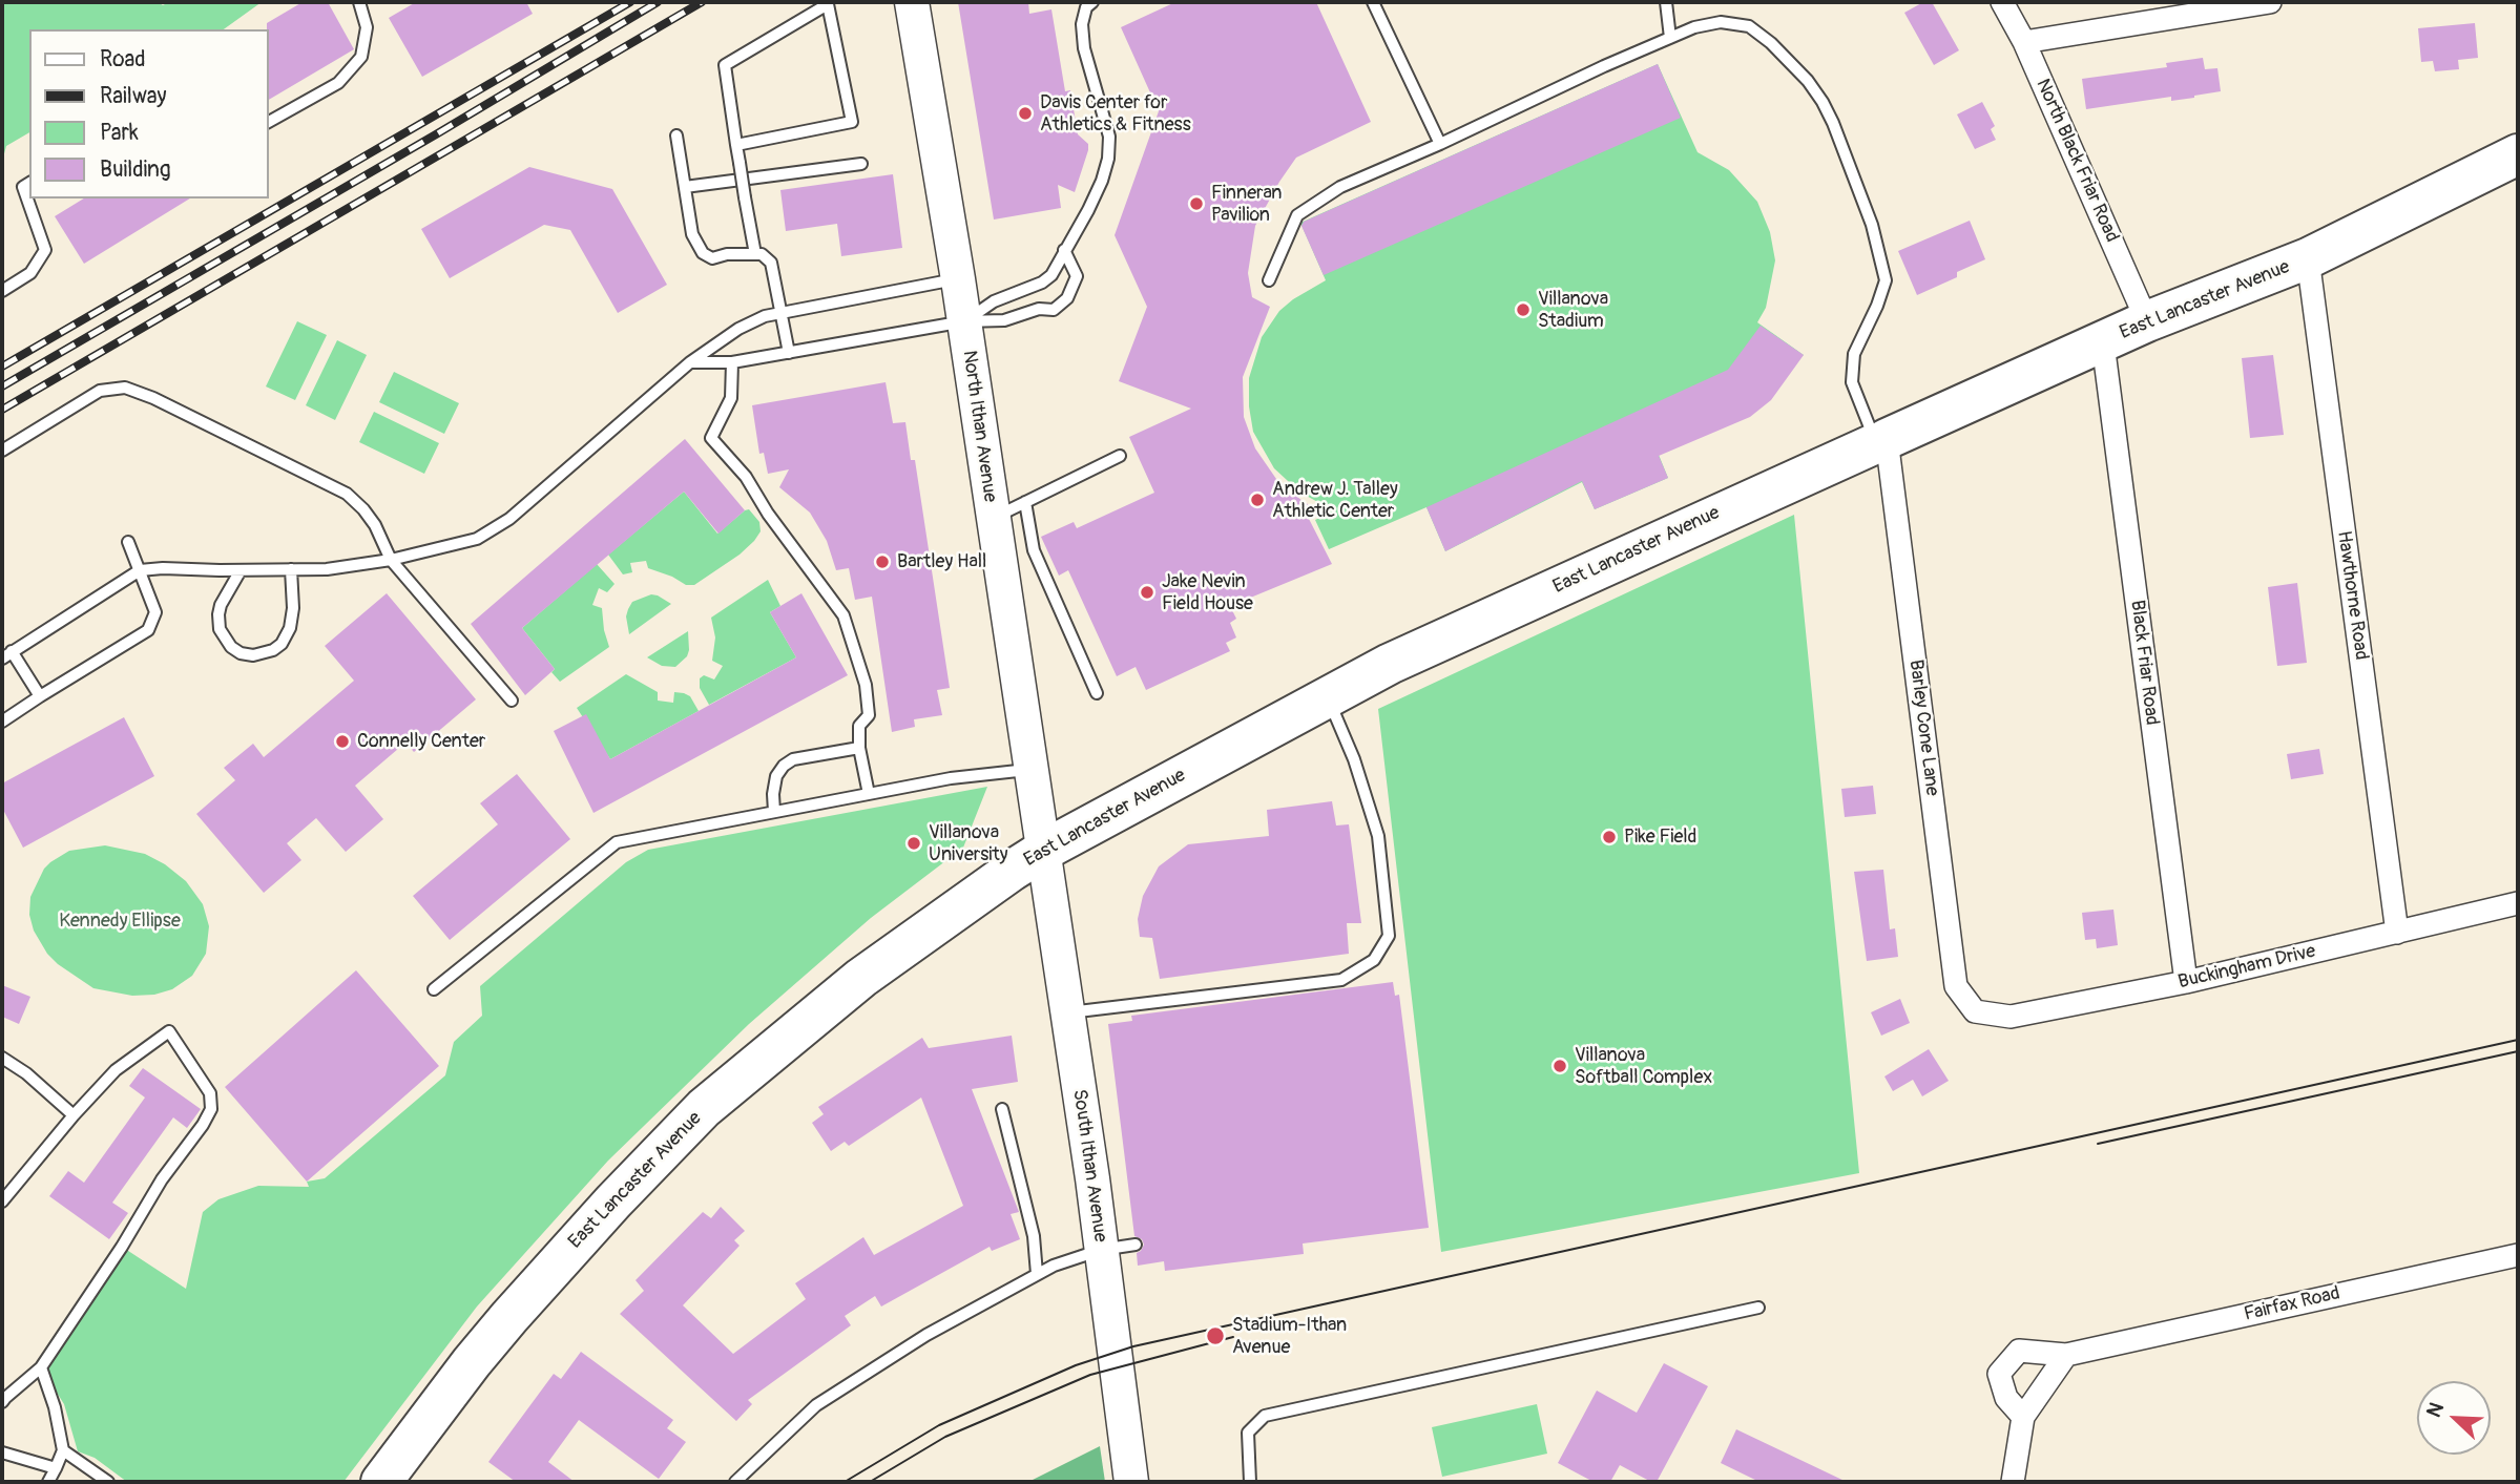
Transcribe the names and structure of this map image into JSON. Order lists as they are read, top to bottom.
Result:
{
  "streets": {
    "highway": ["East Lancaster Avenue"],
    "street": [
      "North Black Friar Road",
      "North Ithan Avenue",
      "Hawthorne Road",
      "Black Friar Road",
      "Barley Cone Lane",
      "Buckingham Drive",
      "South Ithan Avenue",
      "Fairfax Road"
    ]
  },
  "crossings": [
    ["North Black Friar Road", "East Lancaster Avenue"],
    ["East Lancaster Avenue", "North Ithan Avenue"],
    ["East Lancaster Avenue", "Hawthorne Road"],
    ["East Lancaster Avenue", "Black Friar Road"],
    ["East Lancaster Avenue", "Barley Cone Lane"],
    ["East Lancaster Avenue", "South Ithan Avenue"],
    ["North Ithan Avenue", "South Ithan Avenue"],
    ["Hawthorne Road", "Buckingham Drive"],
    ["Black Friar Road", "Buckingham Drive"],
    ["Barley Cone Lane", "Buckingham Drive"]
  ],
  "parks": ["Kennedy Ellipse"],
  "places": [
    "Davis Center for Athletics & Fitness",
    "Finneran Pavilion",
    "Villanova Stadium",
    "Andrew J. Talley Athletic Center",
    "Bartley Hall",
    "Jake Nevin Field House",
    "Connelly Center",
    "Pike Field",
    "Villanova University",
    "Villanova Softball Complex",
    "Stadium-Ithan Avenue"
  ],
  "legend": [
    "Road",
    "Railway",
    "Park",
    "Building"
  ],
  "north": "top left"
}
